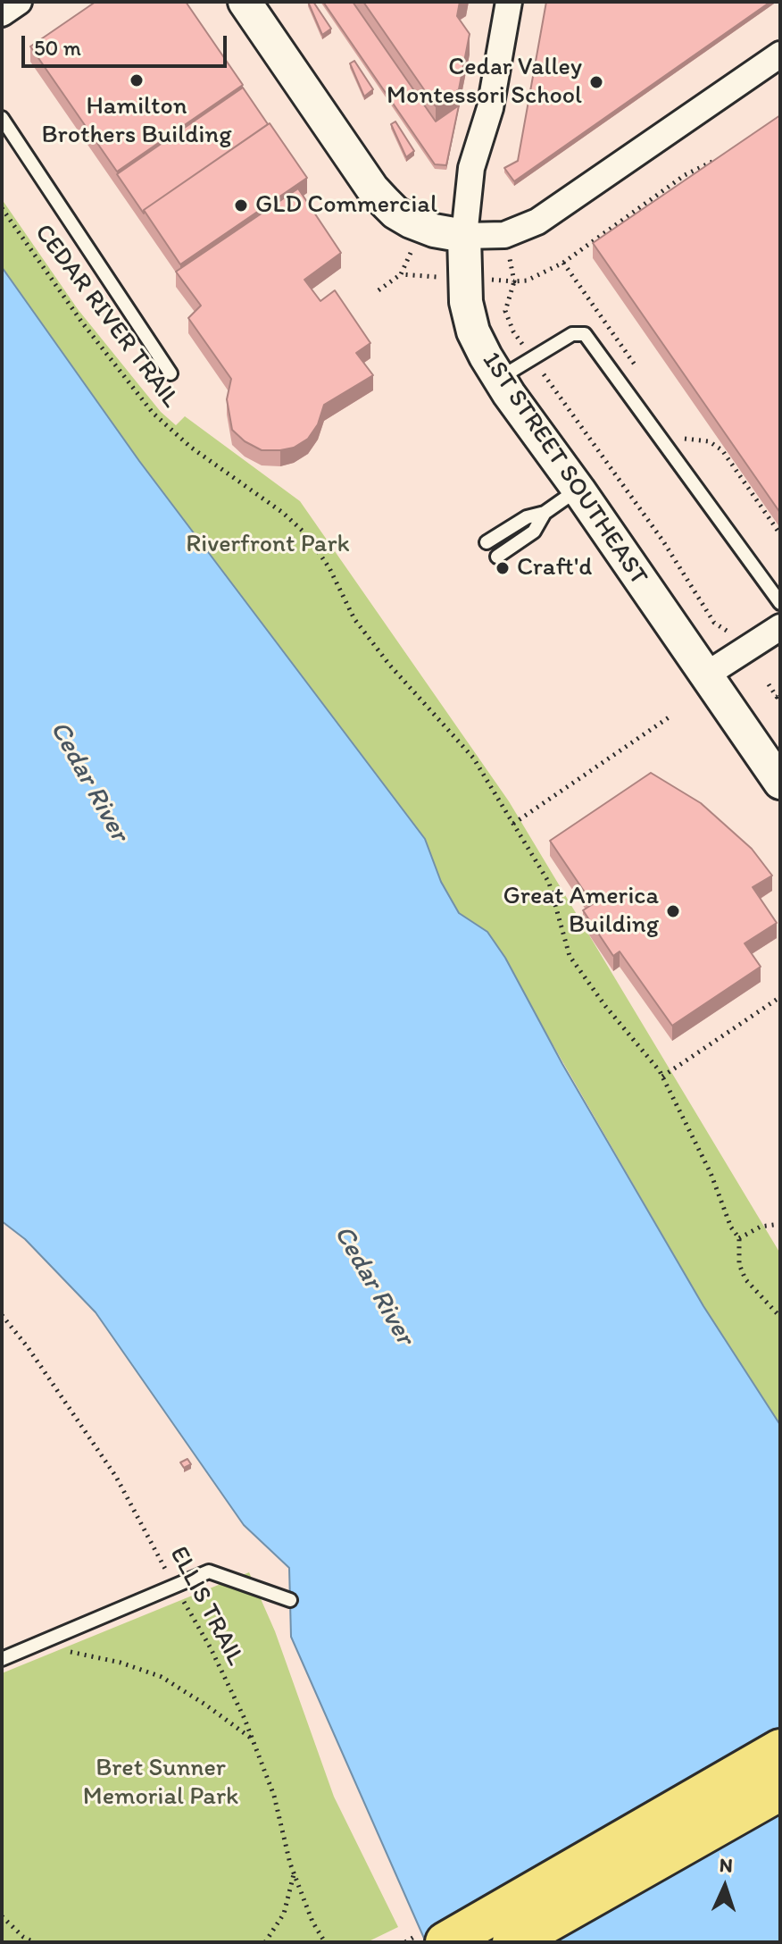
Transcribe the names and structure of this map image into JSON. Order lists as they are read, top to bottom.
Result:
{
  "streets": {
    "street": ["1ST STREET SOUTHEAST"],
    "path": ["CEDAR RIVER TRAIL", "ELLIS TRAIL"]
  },
  "water": ["Cedar River"],
  "parks": ["Riverfront Park", "Bret Sunner Memorial Park"],
  "places": [
    "Hamilton Brothers Building",
    "Cedar Valley Montessori School",
    "GLD Commercial",
    "Craft'd",
    "Great America Building"
  ],
  "scale_bar": "50 m",
  "north": "top"
}
